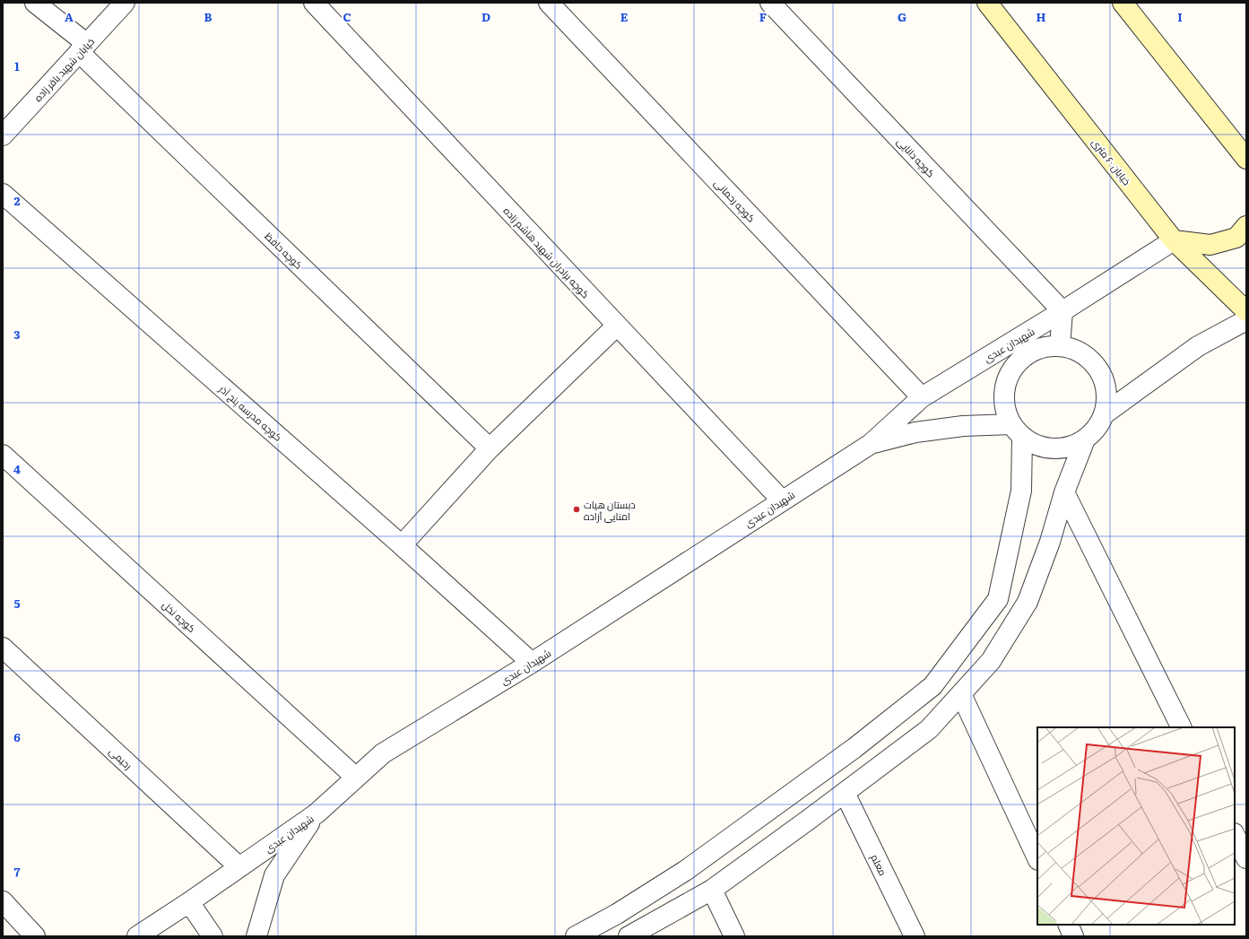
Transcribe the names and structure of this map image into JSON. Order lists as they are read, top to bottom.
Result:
{
  "streets": {
    "main road": ["خیابان ۶۰ متری"],
    "street": [
      "خیابان شهید باقر زاده",
      "کوچه دانایی",
      "کوچه رحمانی",
      "کوچه حافظ",
      "کوچه برادران شهید هاشم زاده",
      "شهیدان عبدی",
      "کوچه مدرسه پنج آذر",
      "کوچه نخل",
      "رحیمی",
      "معلم"
    ]
  },
  "crossings": [
    ["خیابان شهید باقر زاده", "کوچه حافظ"],
    ["کوچه دانایی", "شهیدان عبدی"],
    ["خیابان ۶۰ متری", "شهیدان عبدی"],
    ["کوچه رحمانی", "شهیدان عبدی"],
    ["کوچه برادران شهید هاشم زاده", "شهیدان عبدی"],
    ["شهیدان عبدی", "کوچه مدرسه پنج آذر"],
    ["شهیدان عبدی", "کوچه نخل"],
    ["شهیدان عبدی", "رحیمی"]
  ],
  "places": ["دبستان هیات امنایی آزاده"],
  "grid": {
    "columns": [
      "A",
      "B",
      "C",
      "D",
      "E",
      "F",
      "G",
      "H",
      "I"
    ],
    "rows": [
      "1",
      "2",
      "3",
      "4",
      "5",
      "6",
      "7"
    ]
  }
}
